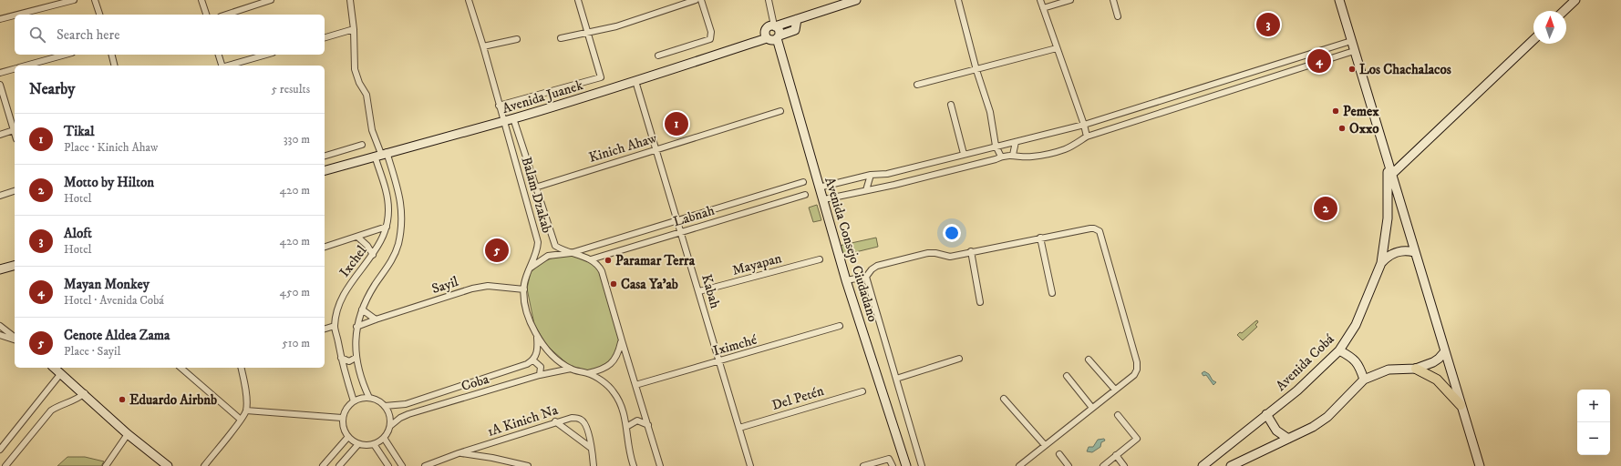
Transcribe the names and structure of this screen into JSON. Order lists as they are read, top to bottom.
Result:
{
  "streets": {
    "street": [
      "Avenida Juanek",
      "Kinich Ahaw",
      "Balam Dzakab",
      "Labnah",
      "Avenida Consejo Ciudadano",
      "Ixchel",
      "Mayapan",
      "Sayil",
      "Kabah",
      "Iximché",
      "Avenida Cobá",
      "Coba",
      "Del Petén",
      "1A Kinich Na"
    ]
  },
  "crossings": [
    ["Avenida Juanek", "Balam Dzakab"],
    ["Avenida Juanek", "Avenida Consejo Ciudadano"],
    ["Avenida Juanek", "Ixchel"],
    ["Avenida Juanek", "Kabah"],
    ["Kinich Ahaw", "Kabah"],
    ["Balam Dzakab", "Labnah"],
    ["Balam Dzakab", "Sayil"],
    ["Balam Dzakab", "Coba"],
    ["Labnah", "Sayil"],
    ["Labnah", "Kabah"],
    ["Labnah", "Coba"],
    ["Ixchel", "Coba"],
    ["Mayapan", "Kabah"],
    ["Sayil", "Coba"],
    ["Kabah", "Iximché"],
    ["Kabah", "Del Petén"]
  ],
  "places": [
    "Los Chachalacos",
    "Pemex",
    "Oxxo",
    "Paramar Terra",
    "Casa Ya'ab",
    "Eduardo Airbnb"
  ],
  "north": "top",
  "page": {
    "pins": [
      "3",
      "4",
      "1",
      "2",
      "5"
    ],
    "search": "Search here",
    "heading": ["Nearby", "5 results"],
    "list": [
      {
        "mark": "1",
        "name": "Tikal",
        "note": "Place · Kinich Ahaw",
        "value": "330 m"
      },
      {
        "mark": "2",
        "name": "Motto by Hilton",
        "note": "Hotel",
        "value": "420 m"
      },
      {
        "mark": "3",
        "name": "Aloft",
        "note": "Hotel",
        "value": "420 m"
      },
      {
        "mark": "4",
        "name": "Mayan Monkey",
        "note": "Hotel · Avenida Cobá",
        "value": "450 m"
      },
      {
        "mark": "5",
        "name": "Cenote Aldea Zama",
        "note": "Place · Sayil",
        "value": "510 m"
      }
    ],
    "map_buttons": ["+", "−"]
  }
}
